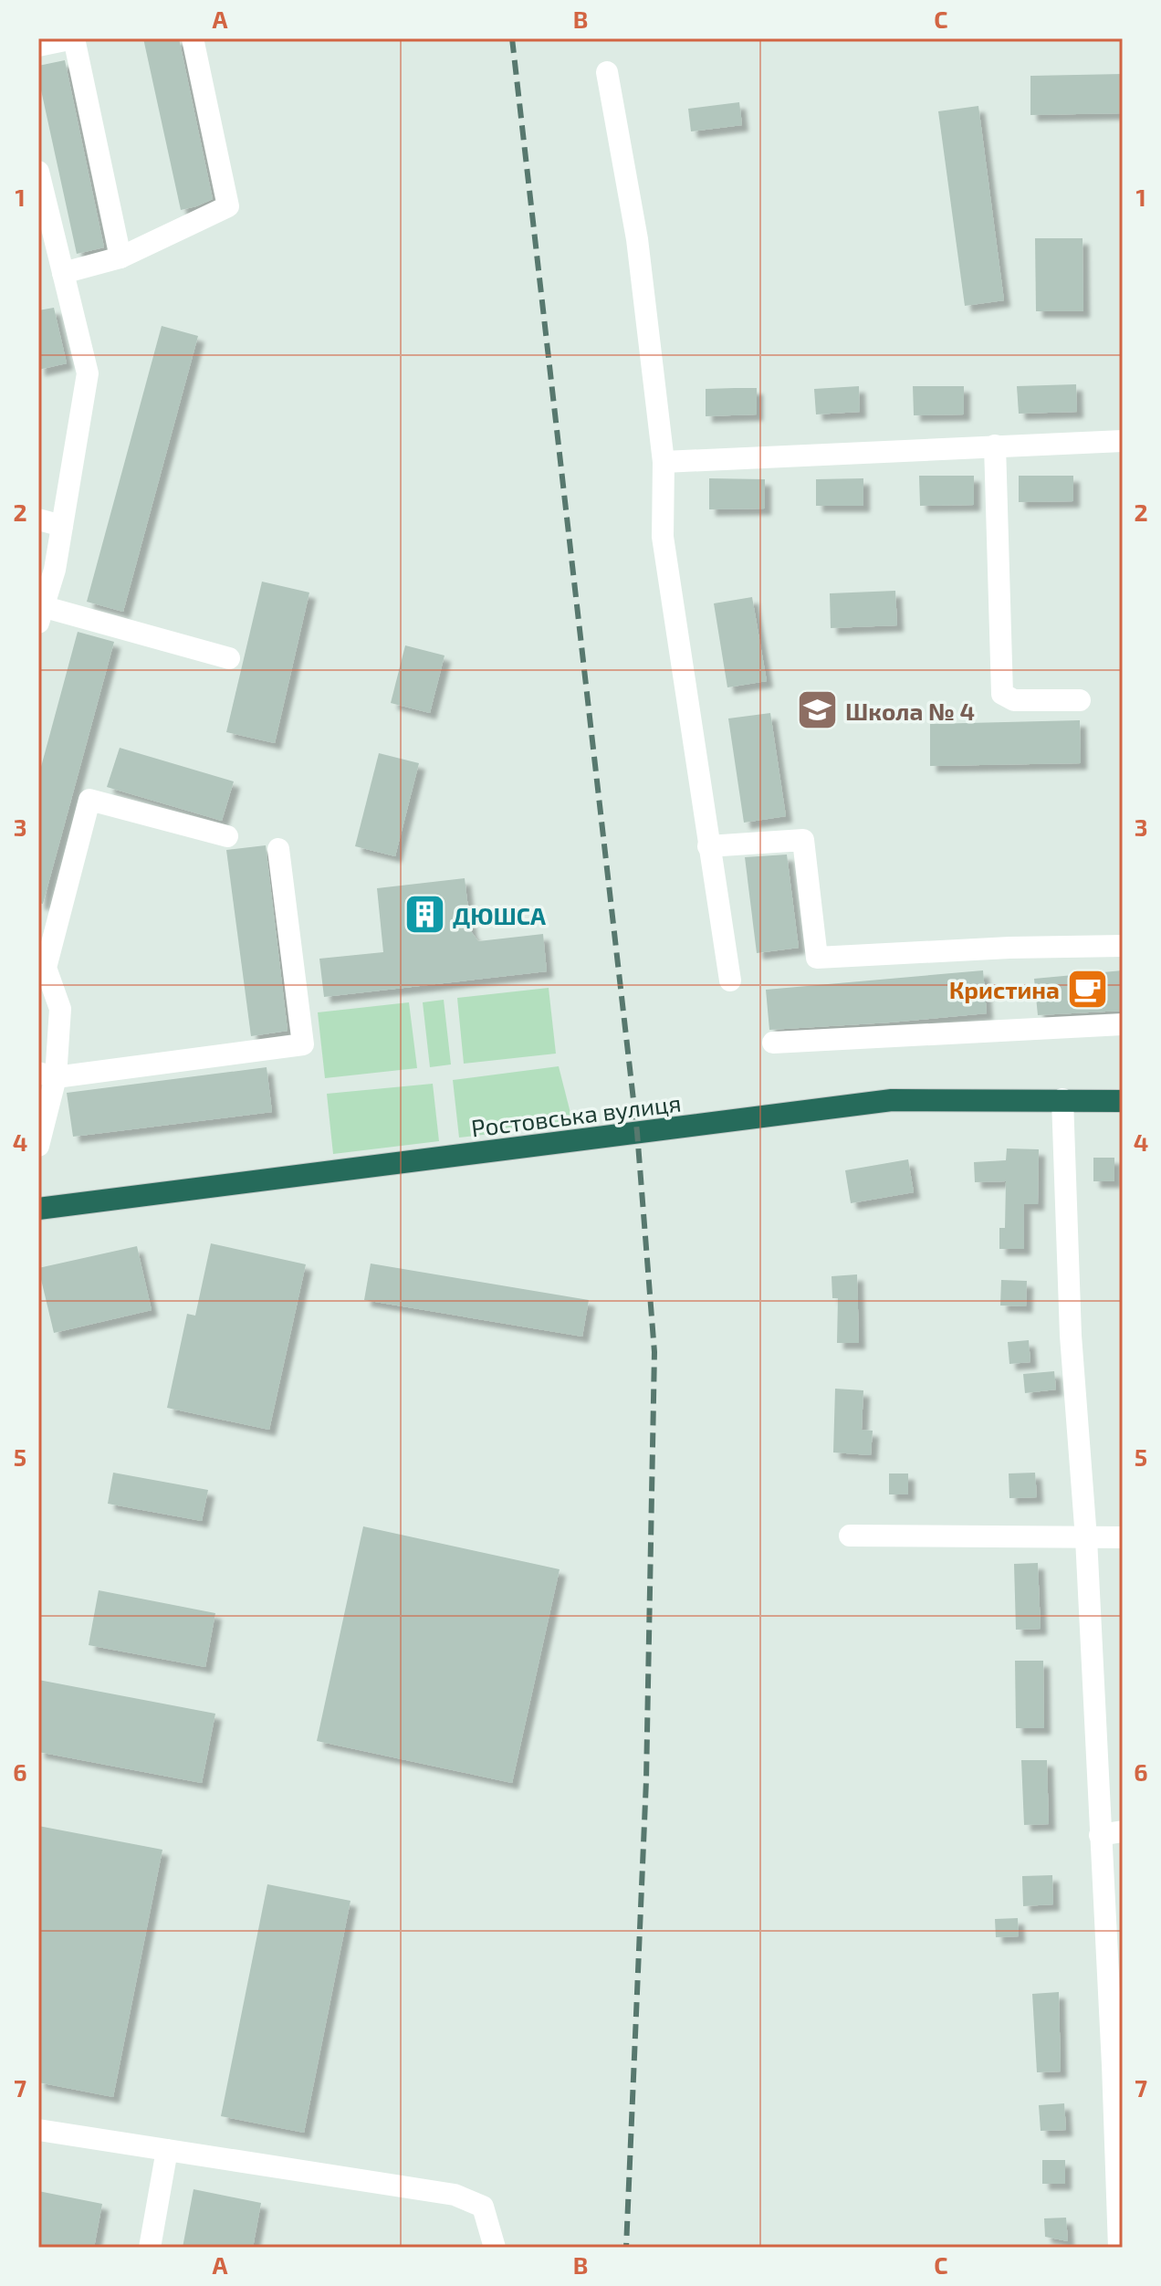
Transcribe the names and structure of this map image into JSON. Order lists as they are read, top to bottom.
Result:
{
  "streets": {
    "highway": ["Ростовська вулиця"]
  },
  "places": {
    "school or university": ["Школа № 4"],
    "building": ["ДЮШСА"],
    "cafe": ["Кристина"]
  },
  "grid": {
    "columns": ["A", "B", "C"],
    "rows": [
      "1",
      "2",
      "3",
      "4",
      "5",
      "6",
      "7"
    ]
  }
}
